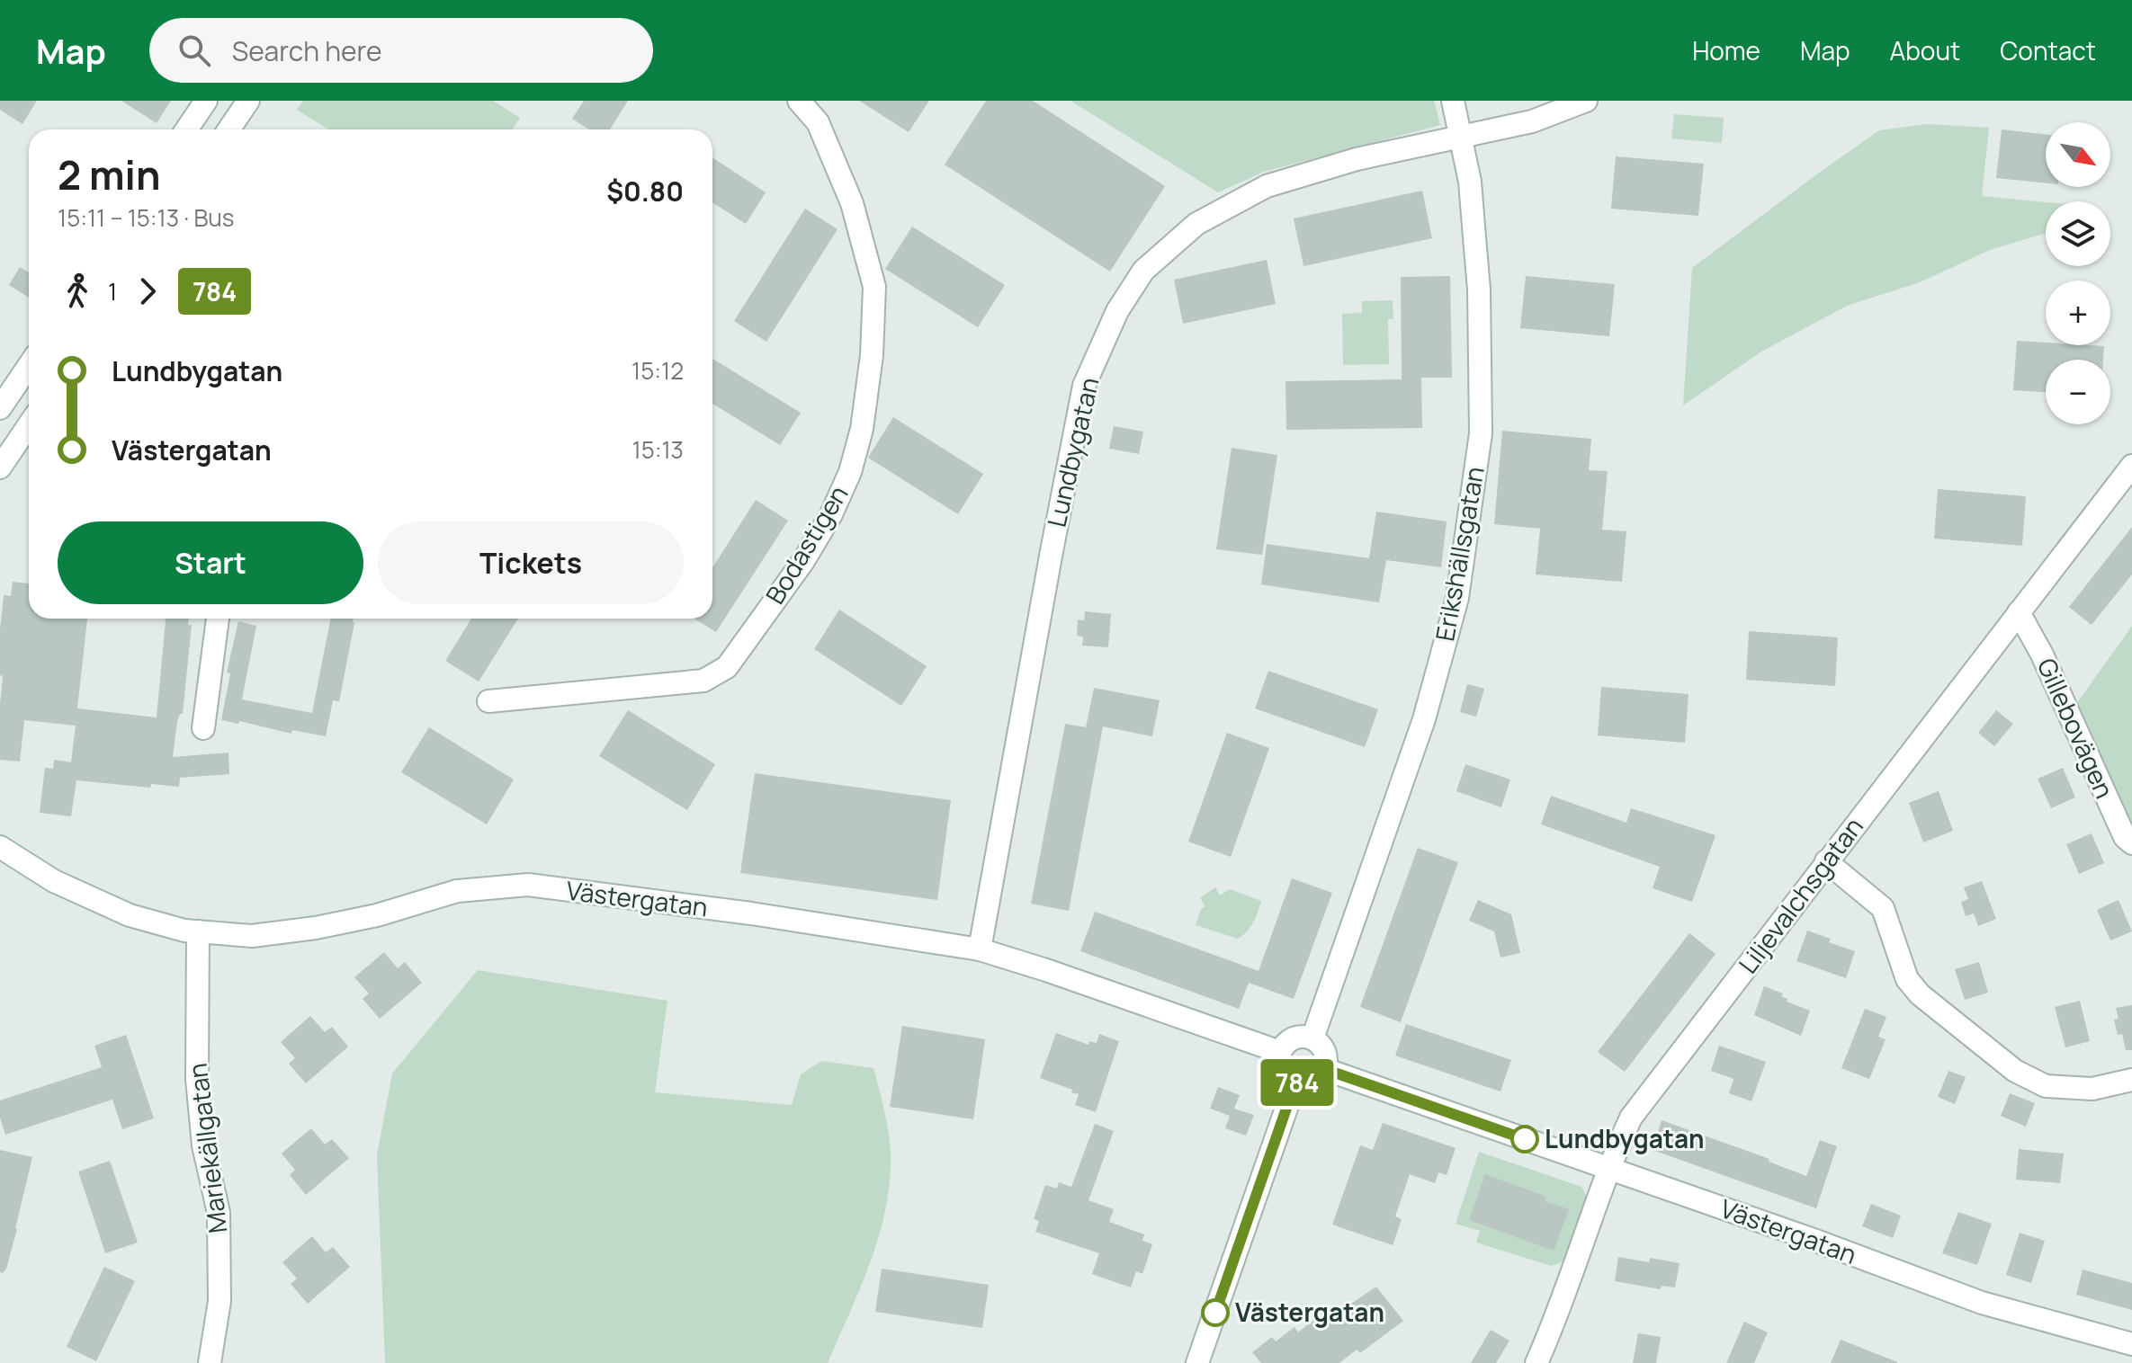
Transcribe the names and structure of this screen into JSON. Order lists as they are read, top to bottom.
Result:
{
  "streets": {
    "street": [
      "Lundbygatan",
      "Bodastigen",
      "Erikshällsgatan",
      "Gillebovägen",
      "Liljevalchsgatan",
      "Västergatan",
      "Mariekällgatan"
    ]
  },
  "crossings": [
    ["Lundbygatan", "Erikshällsgatan"],
    ["Lundbygatan", "Västergatan"],
    ["Erikshällsgatan", "Västergatan"],
    ["Gillebovägen", "Liljevalchsgatan"],
    ["Liljevalchsgatan", "Västergatan"],
    ["Västergatan", "Mariekällgatan"]
  ],
  "places": ["Lundbygatan", "Västergatan"],
  "lines": ["bus line 784"],
  "north": "bottom right",
  "page": {
    "header": "Map",
    "search": "Search here",
    "nav": [
      "Home",
      "Map",
      "About",
      "Contact"
    ],
    "on_map": "784",
    "map_buttons": ["+", "−"],
    "heading": ["2 min", "15:11 – 15:13 · Bus", "$0.80"],
    "legs": ["1", "784"],
    "list": [
      {
        "name": "Lundbygatan",
        "value": "15:12"
      },
      {
        "name": "Västergatan",
        "value": "15:13"
      }
    ],
    "buttons": ["Start", "Tickets"]
  }
}
